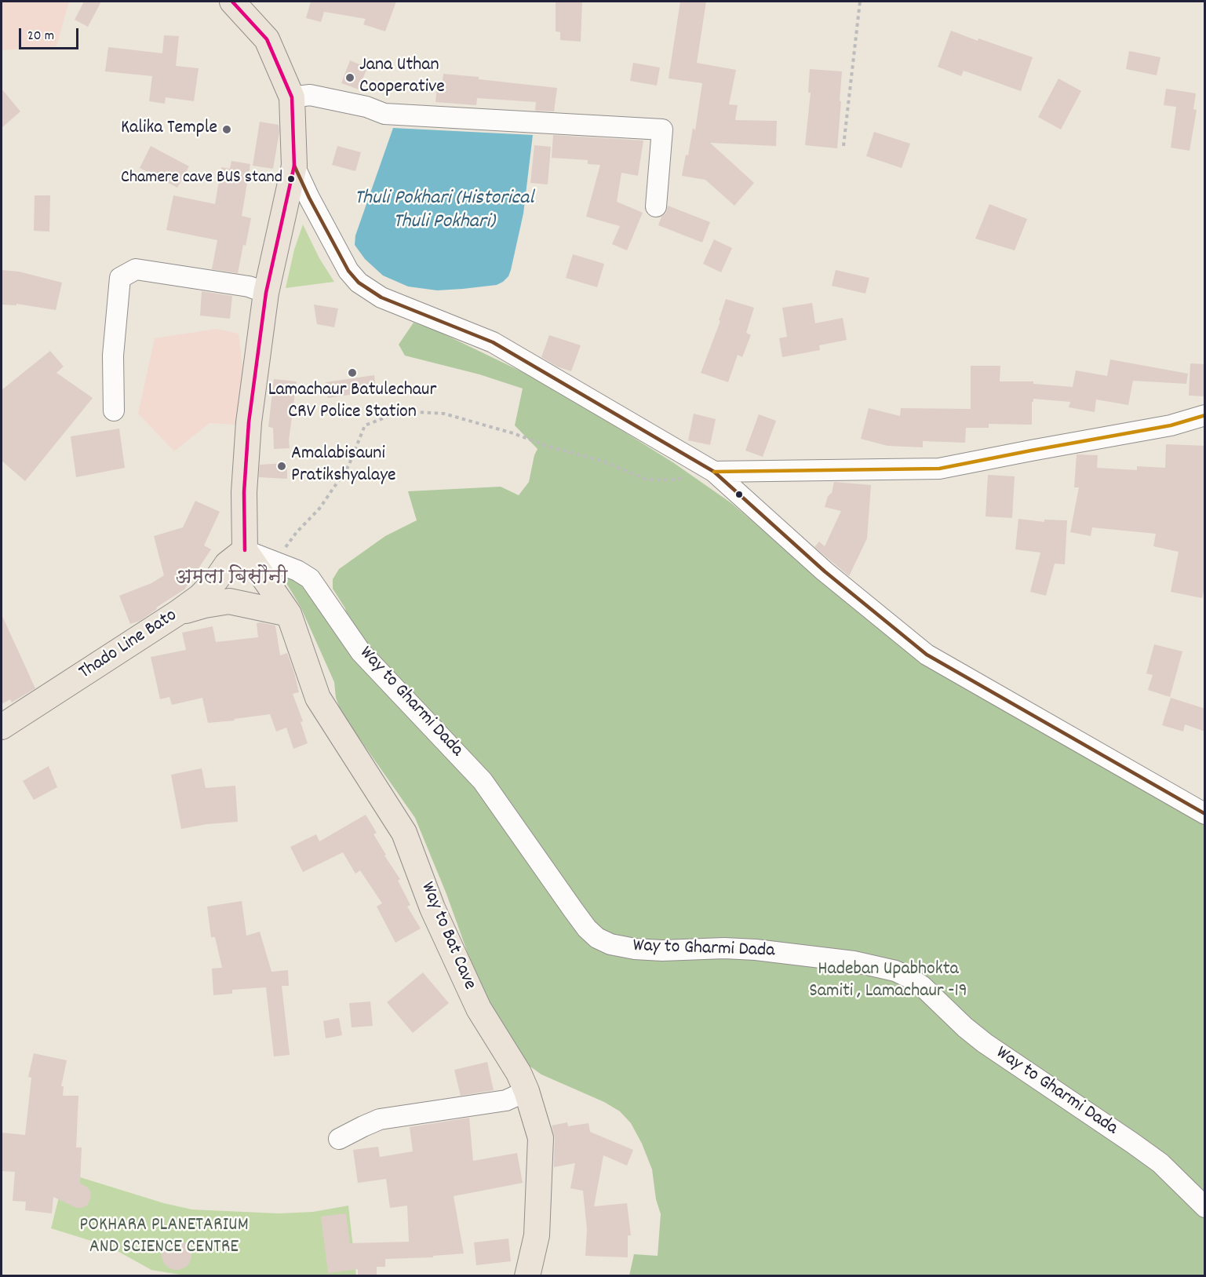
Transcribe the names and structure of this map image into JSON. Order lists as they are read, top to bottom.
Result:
{
  "streets": {
    "main road": ["Thado Line Bato", "Way to Bat Cave"],
    "street": ["Way to Gharmi Dada"]
  },
  "crossings": [
    ["Thado Line Bato", "Way to Gharmi Dada"],
    ["Thado Line Bato", "Way to Bat Cave"],
    ["Way to Gharmi Dada", "Way to Bat Cave"]
  ],
  "districts": ["अमला बिसौनी"],
  "water": ["Thuli Pokhari (Historical Thuli Pokhari)"],
  "parks": ["Hadeban Upabhokta Samiti , Lamachaur -19", "POKHARA PLANETARIUM AND SCIENCE CENTRE"],
  "places": [
    "Jana Uthan Cooperative",
    "Kalika Temple",
    "Chamere cave BUS stand",
    "Lamachaur Batulechaur CRV Police Station",
    "Amalabisauni Pratikshyalaye"
  ],
  "scale_bar": "20 m"
}
